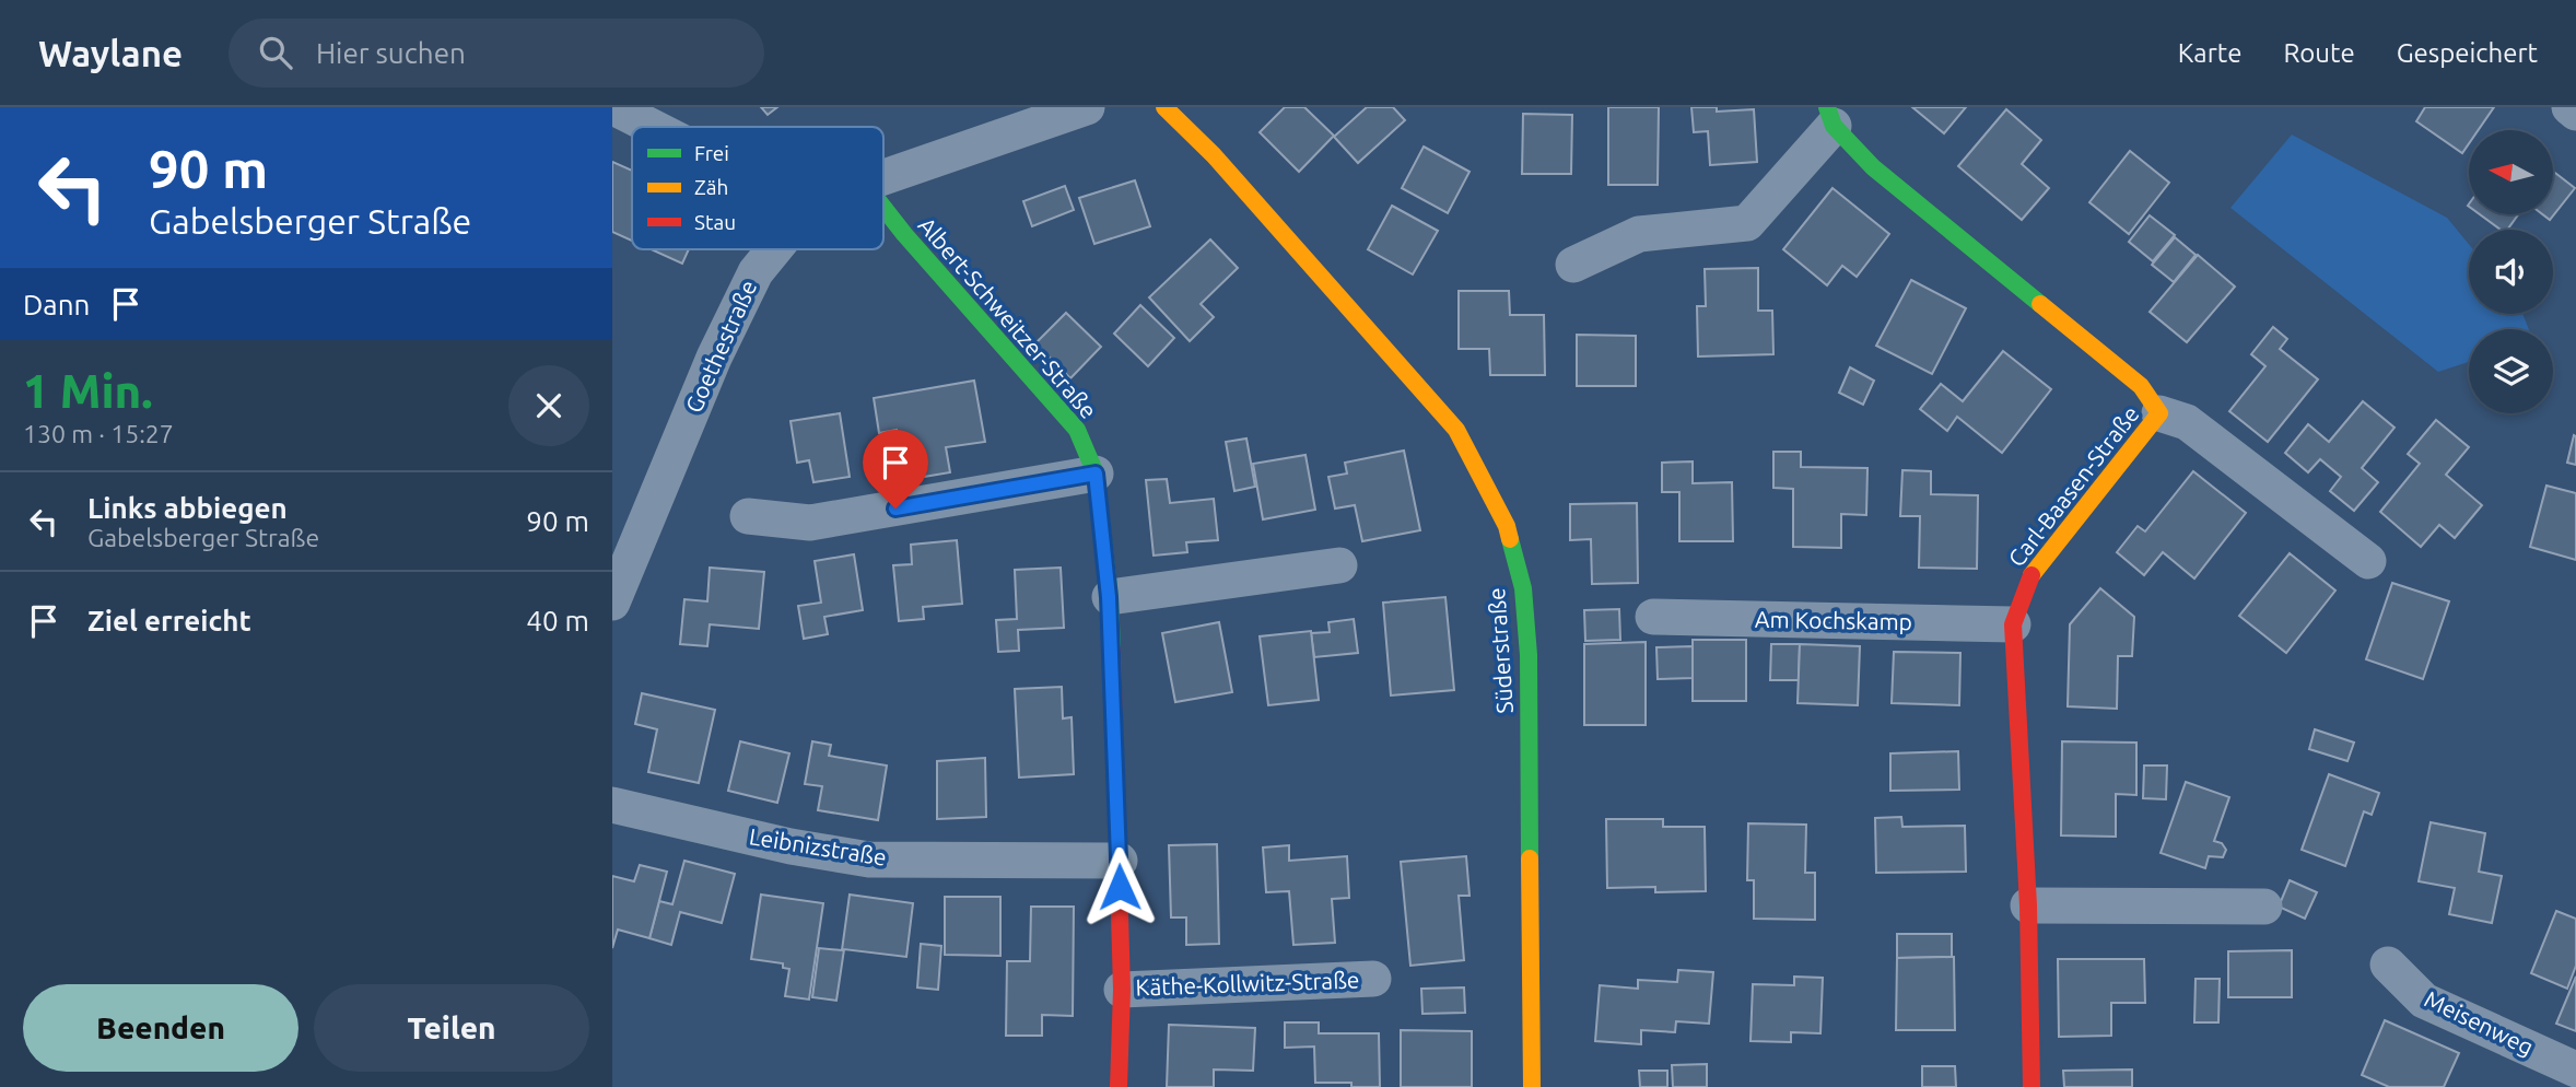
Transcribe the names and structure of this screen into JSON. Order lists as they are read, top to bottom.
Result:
{
  "streets": {
    "street": [
      "Albert-Schweitzer-Straße",
      "Goethestraße",
      "Carl-Baasen-Straße",
      "Am Kochskamp",
      "Süderstraße",
      "Leibnizstraße",
      "Käthe-Kollwitz-Straße",
      "Meisenweg"
    ]
  },
  "crossings": [
    ["Albert-Schweitzer-Straße", "Leibnizstraße"],
    ["Albert-Schweitzer-Straße", "Käthe-Kollwitz-Straße"],
    ["Carl-Baasen-Straße", "Am Kochskamp"]
  ],
  "legend": ["Frei", "Zäh", "Stau"],
  "north": "left",
  "page": {
    "header": "Waylane",
    "search": "Hier suchen",
    "nav": ["Karte", "Route", "Gespeichert"],
    "turn": ["90 m", "Gabelsberger Straße"],
    "then": "Dann",
    "heading": ["1 Min.", "130 m · 15:27"],
    "list": [
      {
        "name": "Links abbiegen",
        "note": "Gabelsberger Straße",
        "value": "90 m"
      },
      {
        "name": "Ziel erreicht",
        "value": "40 m"
      }
    ],
    "buttons": ["Beenden", "Teilen"]
  }
}
